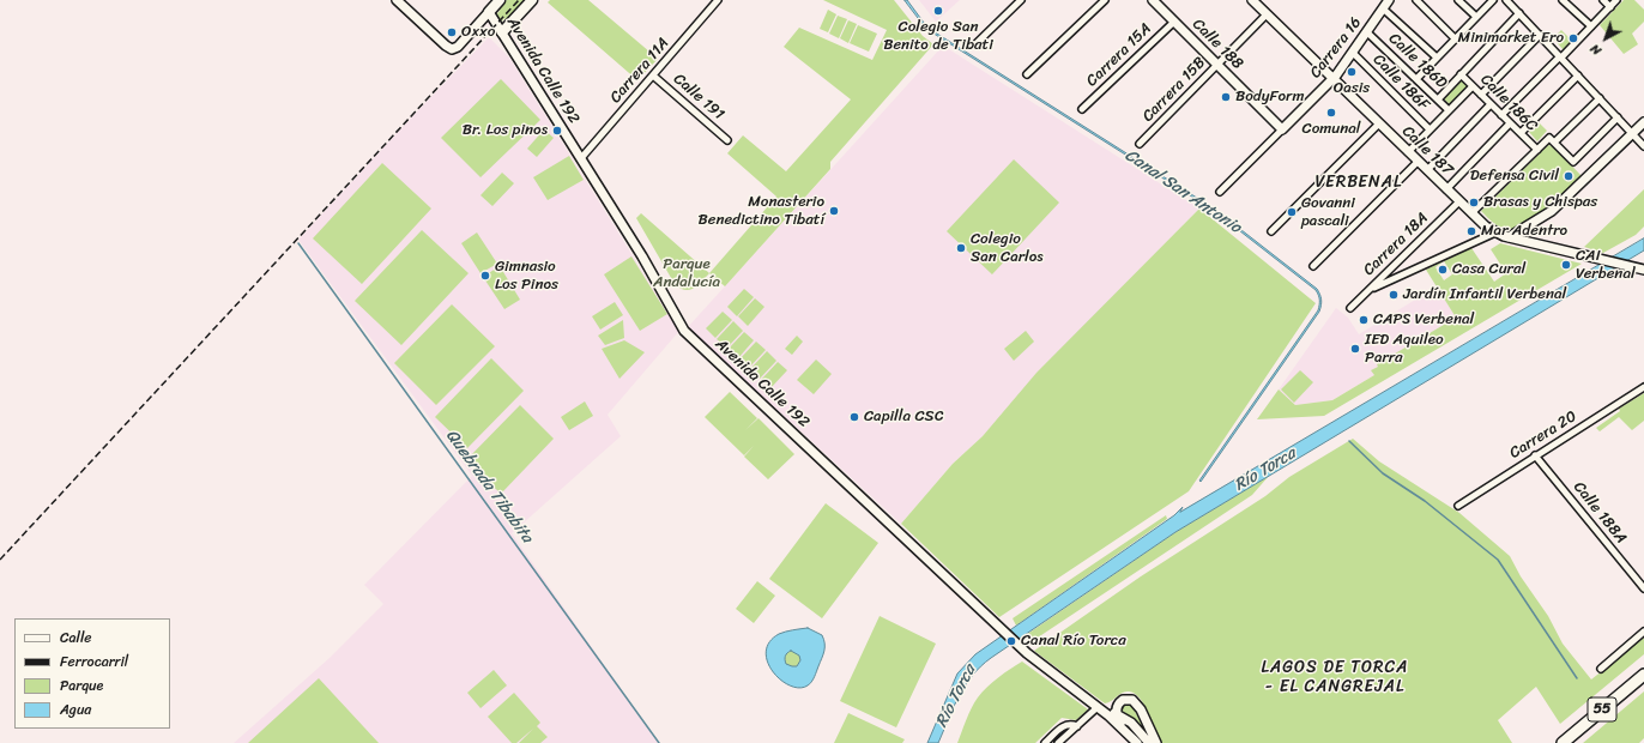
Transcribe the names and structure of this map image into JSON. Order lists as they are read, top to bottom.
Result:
{
  "streets": {
    "highway": ["55"],
    "main road": [
      "Calle 188",
      "Carrera 16",
      "Avenida Calle 192",
      "Calle 187"
    ],
    "street": [
      "Carrera 15A",
      "Calle 186D",
      "Carrera 11A",
      "Calle 186F",
      "Carrera 15B",
      "Calle 191",
      "Calle 186C",
      "Carrera 18A",
      "Carrera 20",
      "Calle 188A"
    ]
  },
  "crossings": [
    ["Calle 188", "Carrera 16"],
    ["Calle 188", "Carrera 15A"],
    ["Calle 188", "Carrera 15B"],
    ["Carrera 16", "Calle 186D"],
    ["Carrera 16", "Calle 186F"],
    ["Carrera 16", "Calle 187"],
    ["Avenida Calle 192", "Carrera 11A"],
    ["Carrera 11A", "Calle 191"],
    ["Carrera 15B", "Calle 187"],
    ["Calle 187", "Carrera 18A"],
    ["Carrera 20", "Calle 188A"]
  ],
  "districts": ["VERBENAL", "LAGOS DE TORCA - EL CANGREJAL"],
  "water": ["Canal San Antonio", "Río Torca", "Quebrada Tibabita"],
  "parks": ["Parque Andalucía"],
  "places": [
    "Colegio San Benito de Tibati",
    "Oxxo",
    "Minimarket Ero",
    "Oasis",
    "BodyForm",
    "Comunal",
    "Br. Los pinos",
    "Defensa Civil",
    "Brasas y Chispas",
    "Monasterio Benedictino Tibatí",
    "Govanni pascali",
    "Mar Adentro",
    "Colegio San Carlos",
    "CAI Verbenal",
    "Casa Cural",
    "Gimnasio Los Pinos",
    "Jardín Infantil Verbenal",
    "CAPS Verbenal",
    "IED Aquileo Parra",
    "Capilla CSC",
    "Canal Río Torca"
  ],
  "legend": [
    "Calle",
    "Ferrocarril",
    "Parque",
    "Agua"
  ],
  "north": "bottom left"
}
